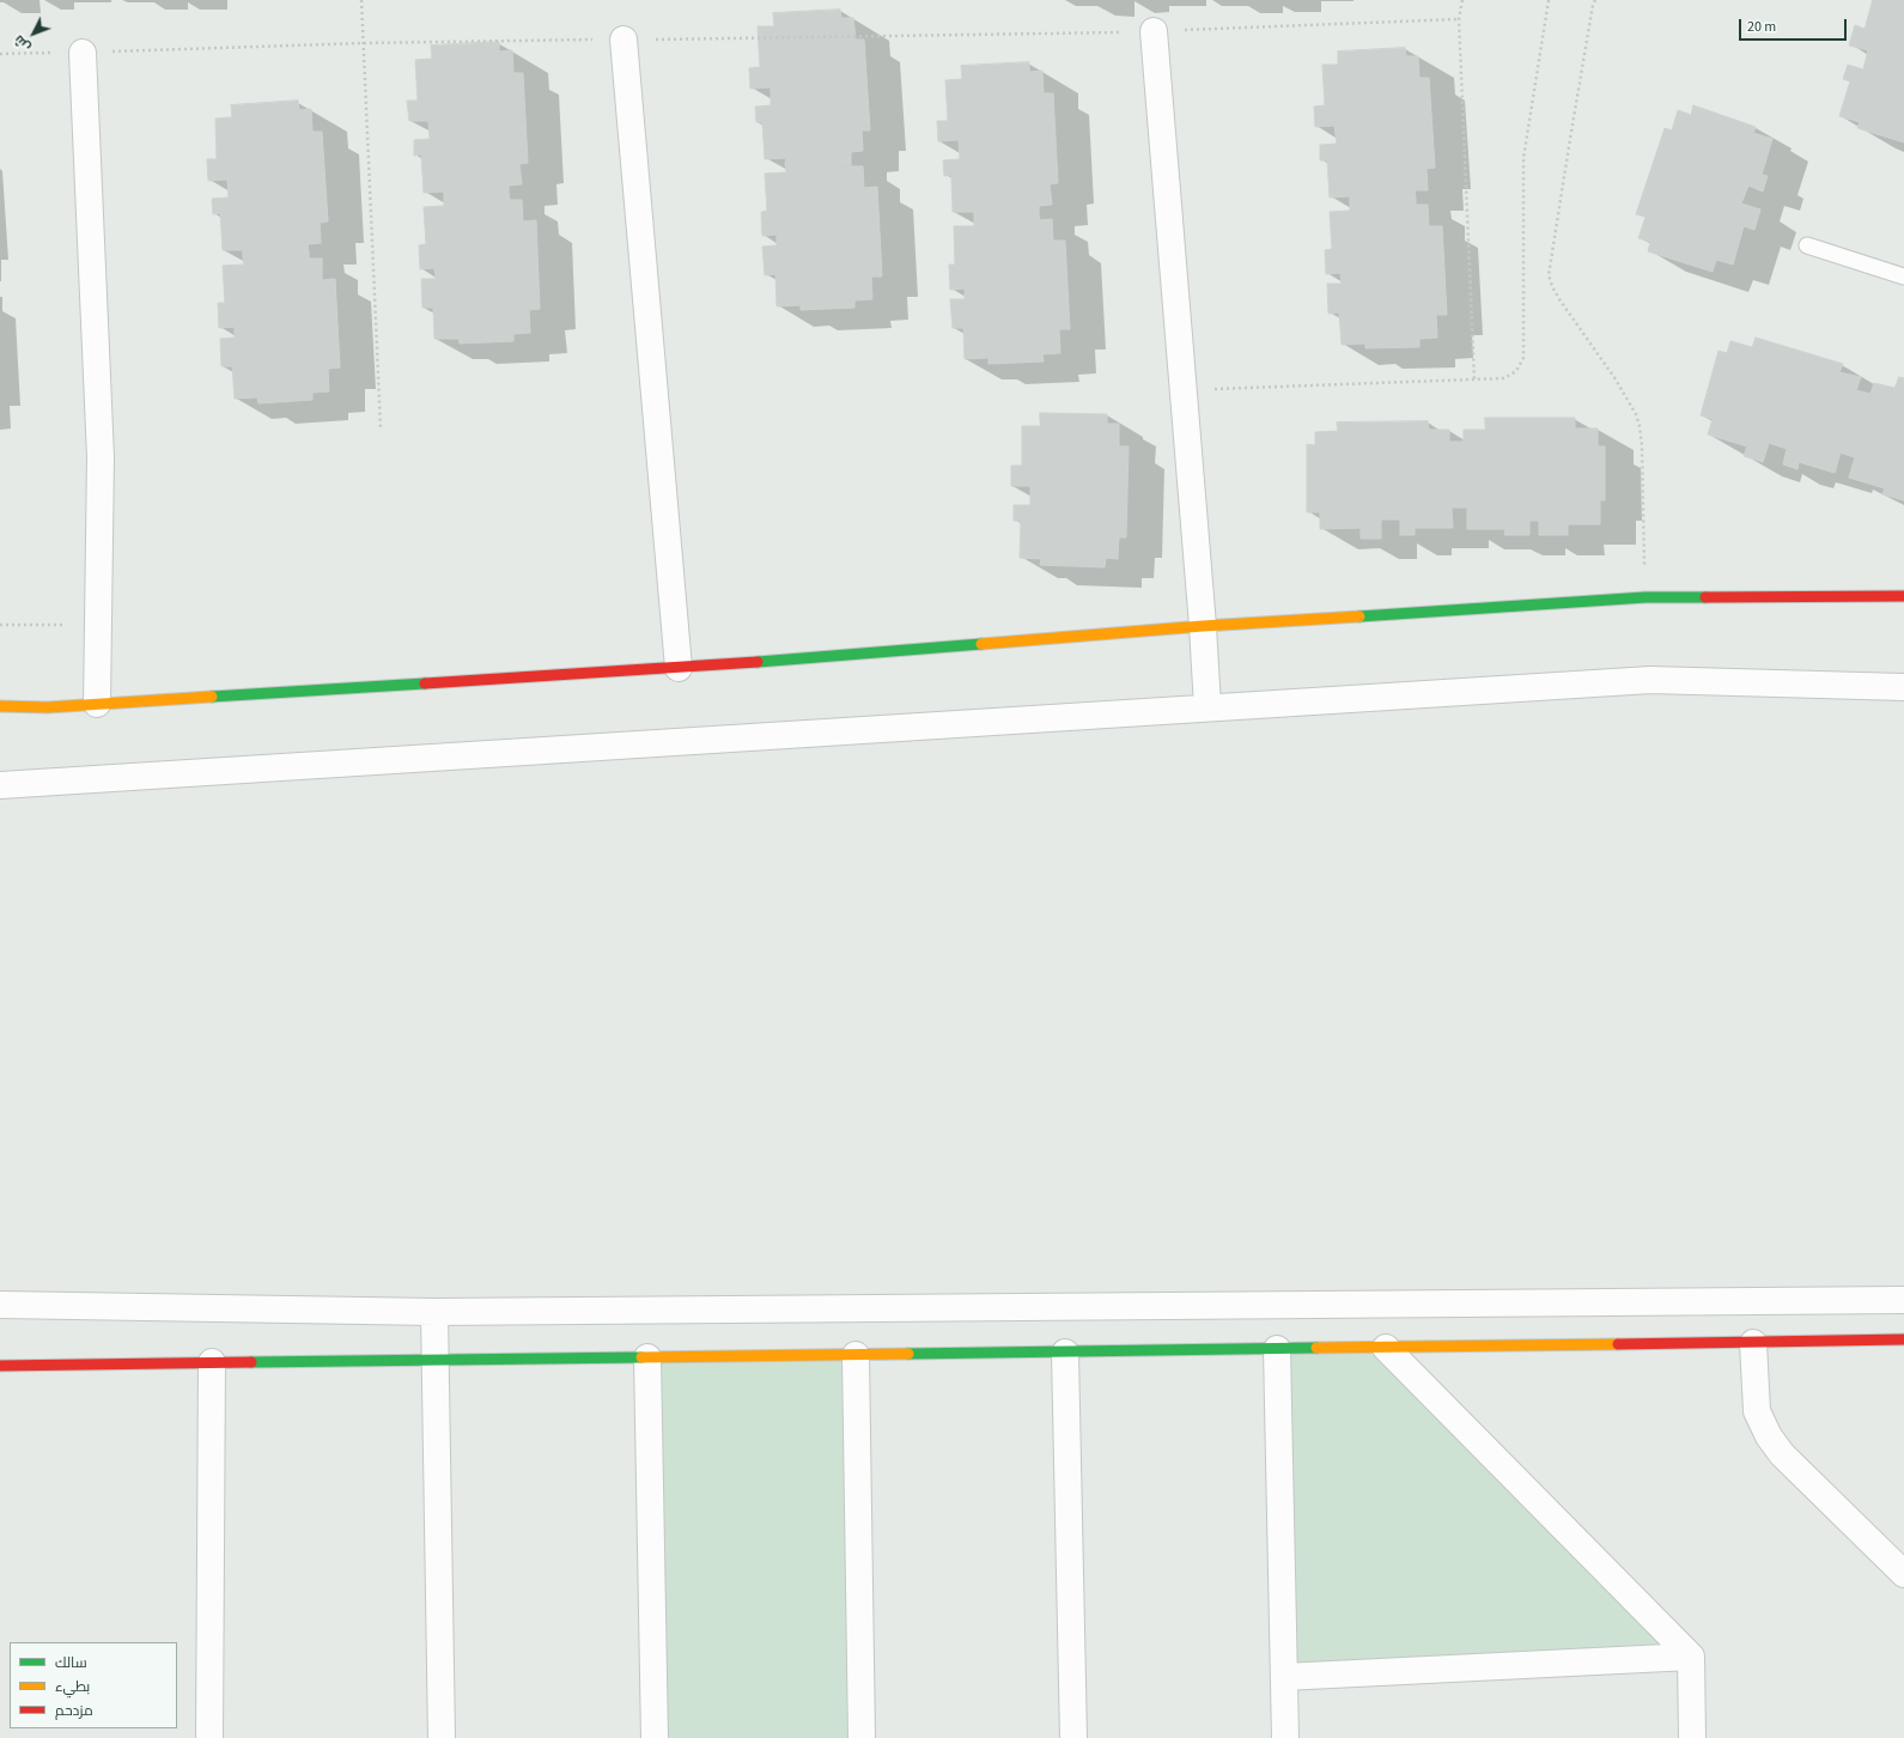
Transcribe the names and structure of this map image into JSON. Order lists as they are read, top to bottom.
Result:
{
  "legend": ["سالك", "بطيء", "مزدحم"],
  "scale_bar": "20 m",
  "north": "bottom left"
}
